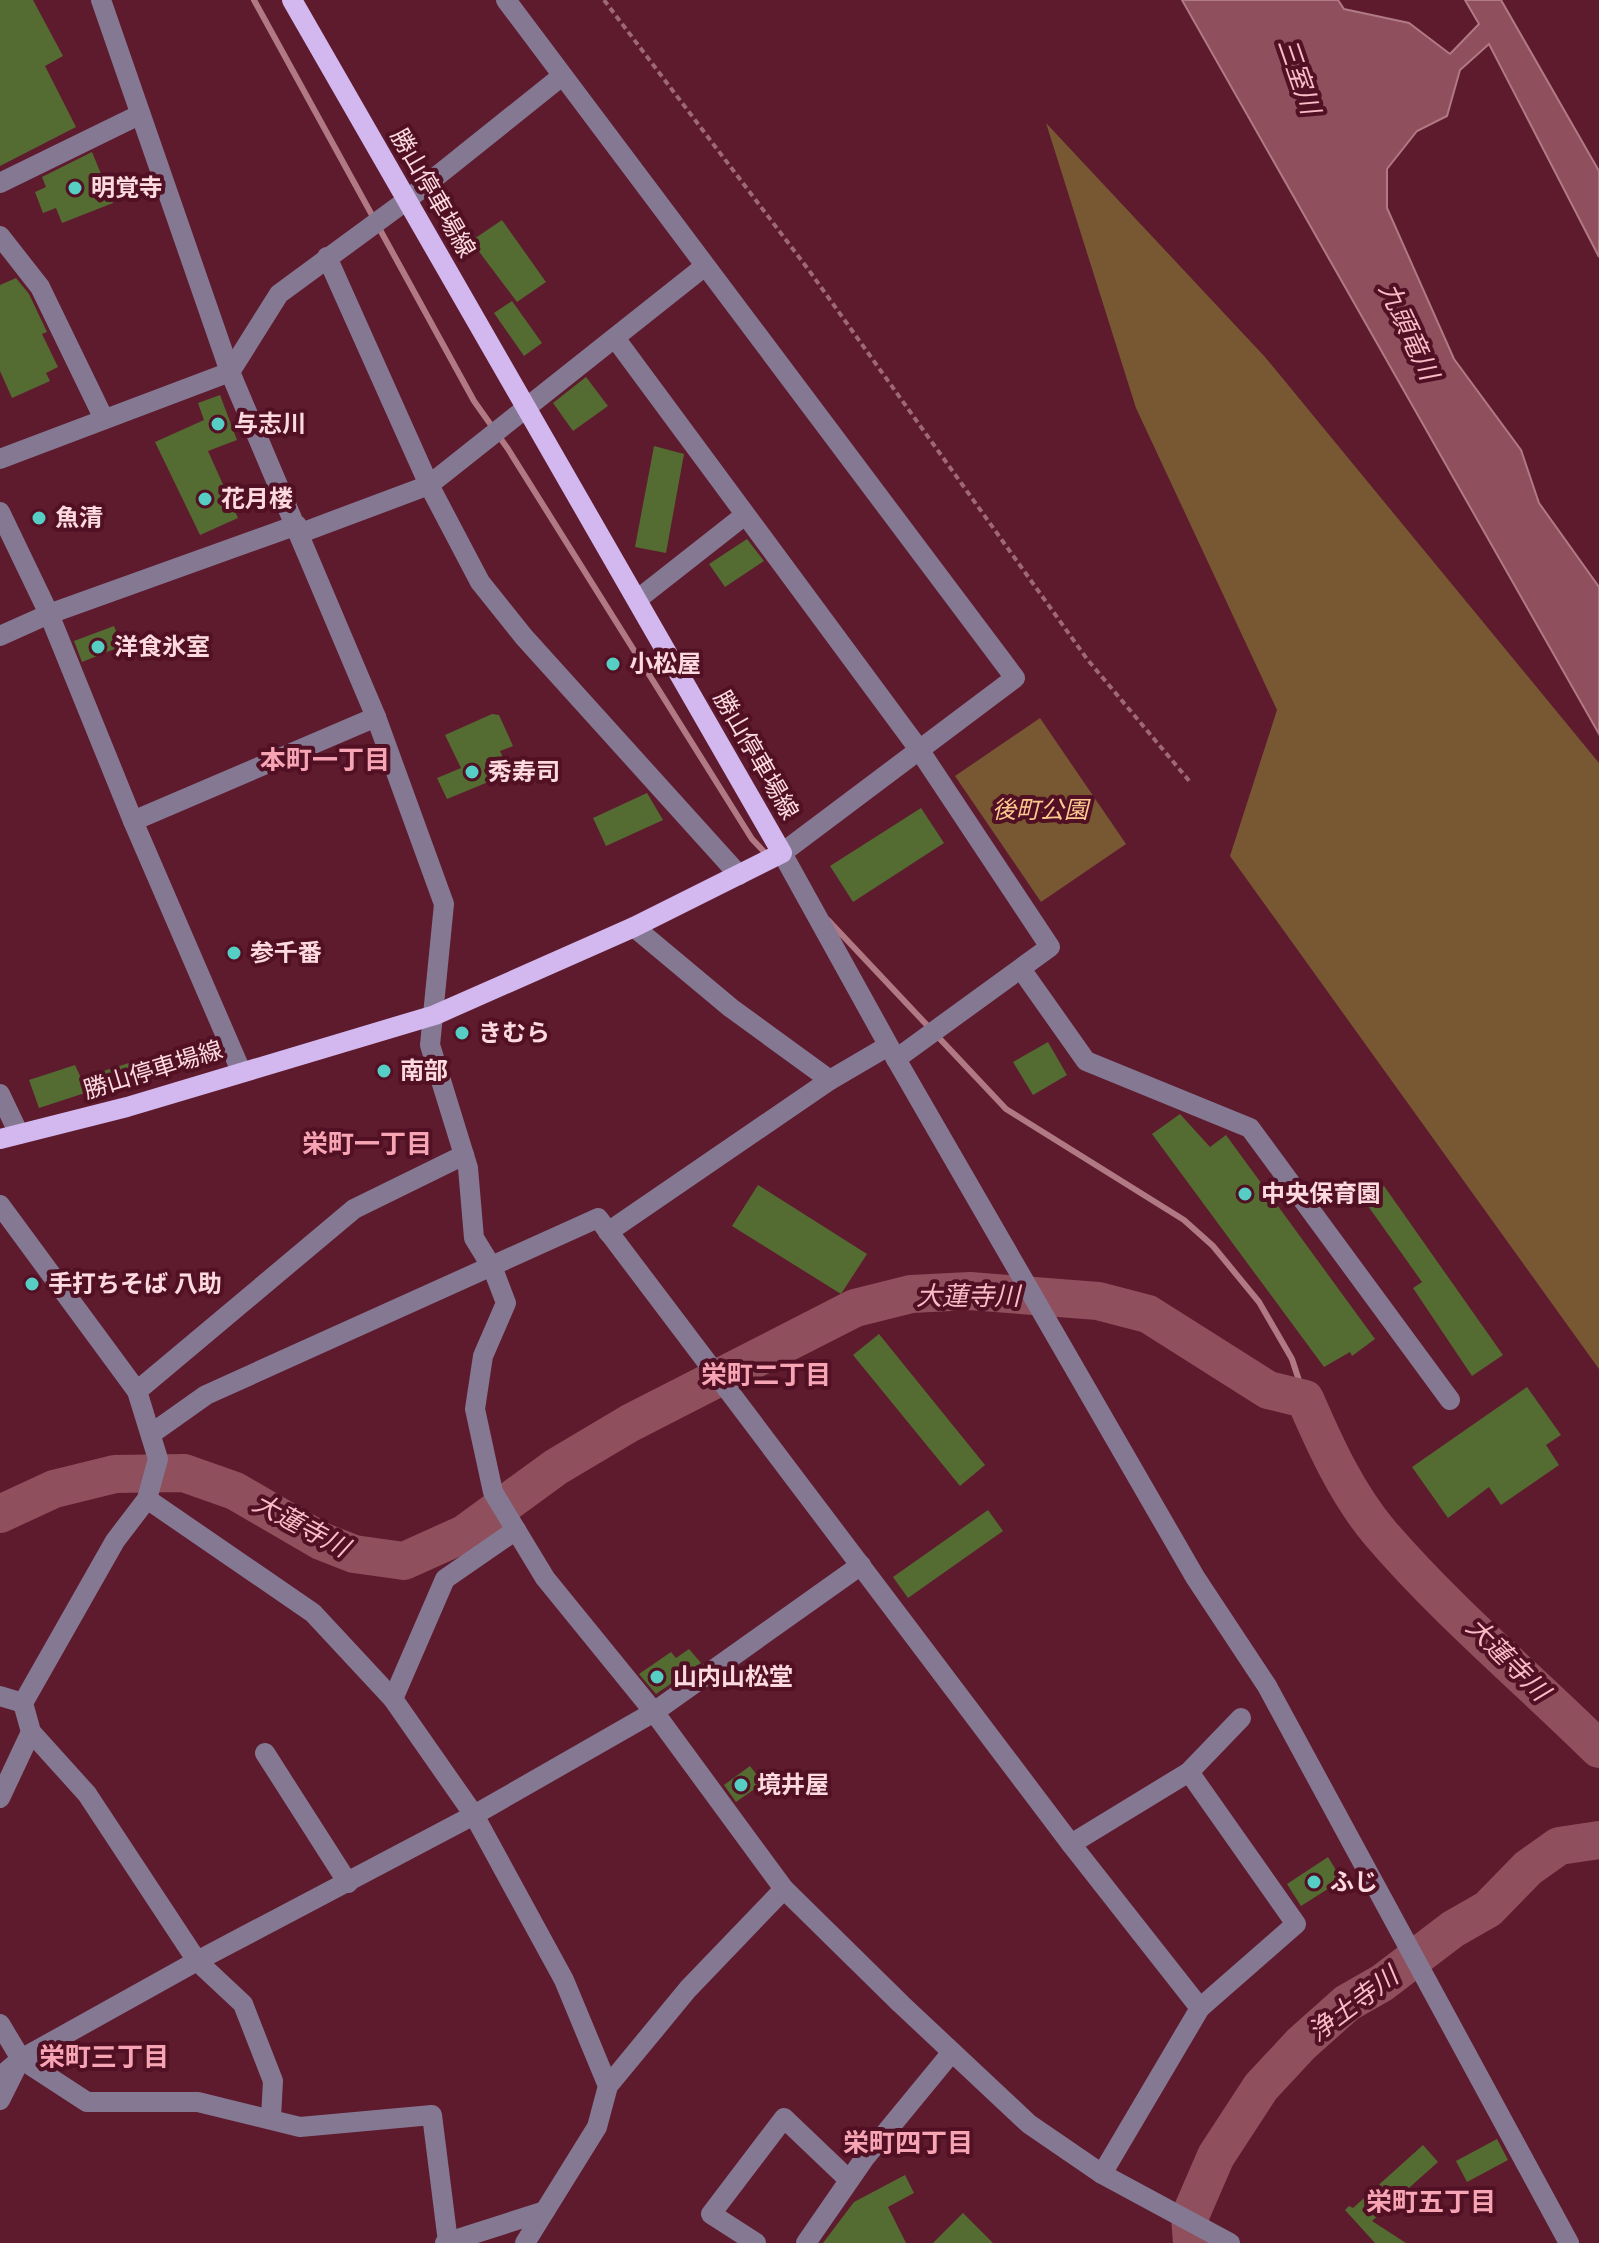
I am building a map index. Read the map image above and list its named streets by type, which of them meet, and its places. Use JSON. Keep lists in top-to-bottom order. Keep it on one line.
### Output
{"streets":{"main road":["勝山停車場線"]},"districts":["本町一丁目","栄町一丁目","栄町二丁目","栄町三丁目","栄町四丁目","栄町五丁目"],"water":["三室川","九頭竜川","大蓮寺川","浄土寺川"],"parks":["後町公園"],"places":["明覚寺","与志川","花月楼","魚清","洋食氷室","小松屋","秀寿司","参千番","きむら","南部","中央保育園","手打ちそば 八助","山内山松堂","境井屋","ふじ"]}
